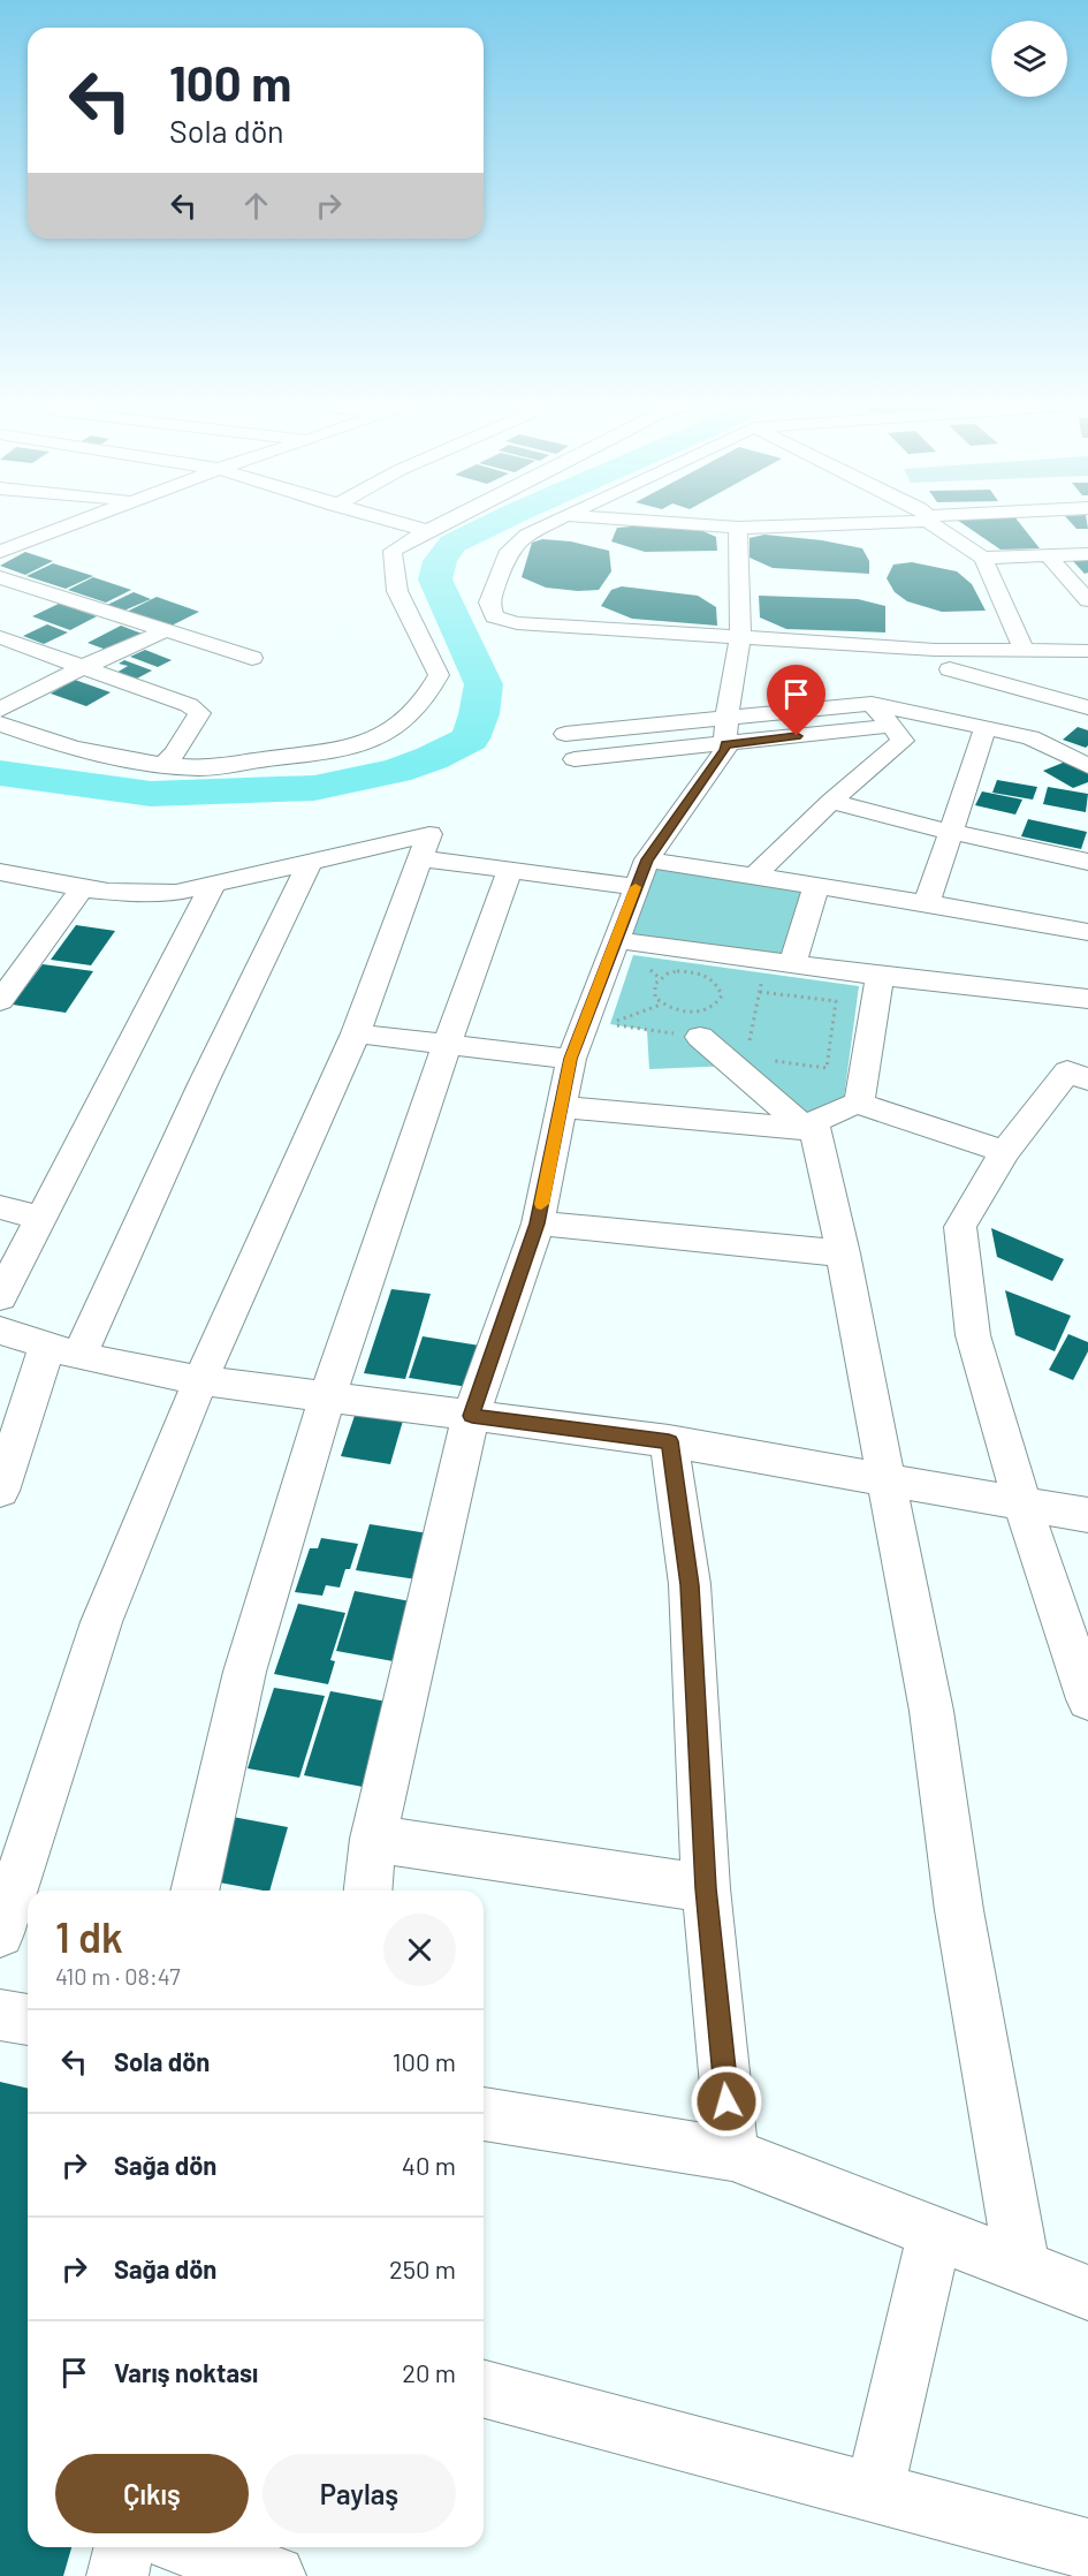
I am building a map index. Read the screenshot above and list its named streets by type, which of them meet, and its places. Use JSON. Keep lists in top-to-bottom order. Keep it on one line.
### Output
{"page":{"turn":["100 m","Sola dön"],"heading":["1 dk","410 m · 08:47"],"list":[{"name":"Sola dön","value":"100 m"},{"name":"Sağa dön","value":"40 m"},{"name":"Sağa dön","value":"250 m"},{"name":"Varış noktası","value":"20 m"}],"buttons":["Çıkış","Paylaş"]}}
